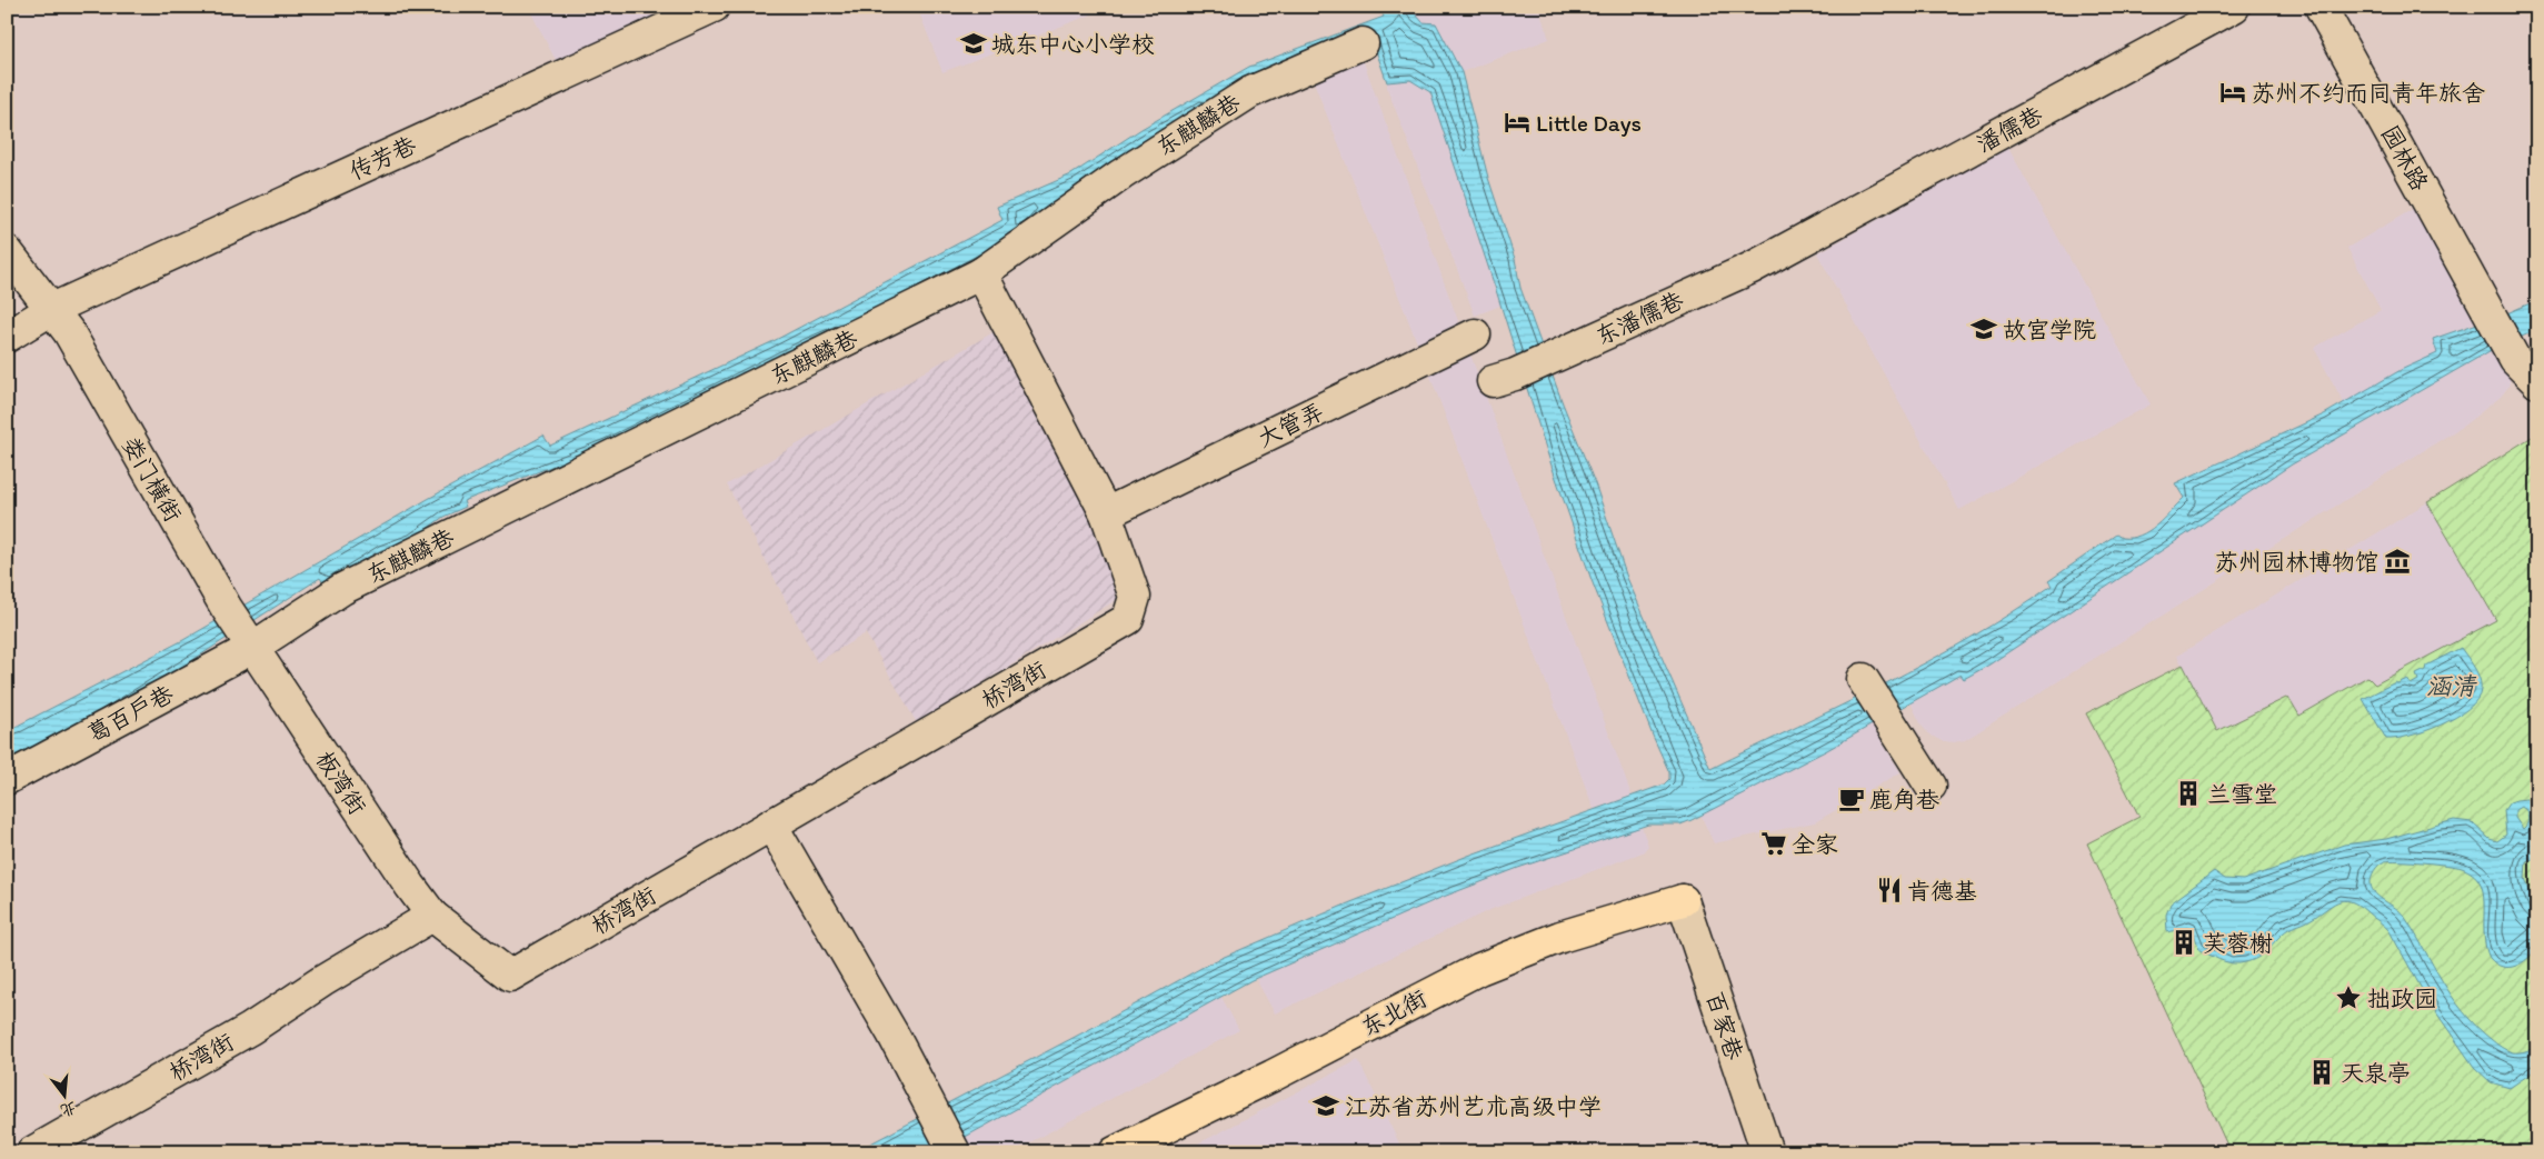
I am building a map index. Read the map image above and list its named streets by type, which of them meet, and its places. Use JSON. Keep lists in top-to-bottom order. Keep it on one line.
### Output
{"streets":{"main road":["东北街"],"street":["东麒麟巷","潘儒巷","传芳巷","园林路","东潘儒巷","大管弄","娄门横街","桥湾街","葛百户巷","板湾街","百家巷"]},"crossings":[["东麒麟巷","娄门横街"],["东麒麟巷","桥湾街"],["东麒麟巷","葛百户巷"],["东麒麟巷","板湾街"],["潘儒巷","东潘儒巷"],["传芳巷","娄门横街"],["大管弄","桥湾街"],["娄门横街","葛百户巷"],["娄门横街","板湾街"],["桥湾街","板湾街"],["葛百户巷","板湾街"],["东北街","百家巷"]],"water":["涵清"],"places":{"school or university":["城东中心小学校","故宫学院","江苏省苏州艺术高级中学"],"hotel":["苏州不约而同青年旅舍","Little Days"],"museum":["苏州园林博物馆"],"building":["兰雪堂","芙蓉榭","天泉亭"],"cafe":["鹿角巷"],"supermarket":["全家"],"restaurant":["肯德基"],"place":["拙政园"]},"north":"bottom"}
